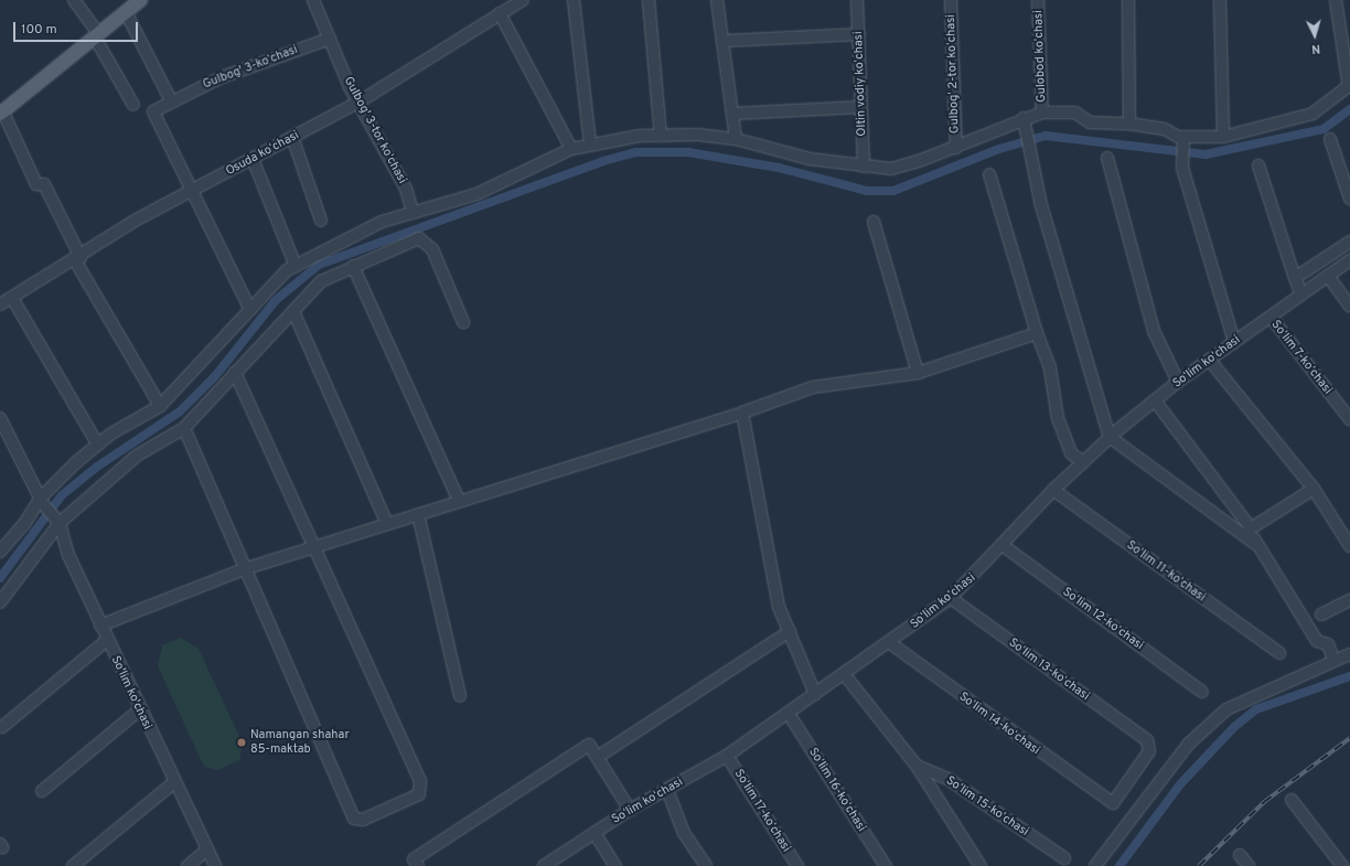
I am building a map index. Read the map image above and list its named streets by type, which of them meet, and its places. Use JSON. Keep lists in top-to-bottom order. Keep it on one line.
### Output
{"streets":{"street":["Gulobod koʻchasi","Gulbog' 3-koʻchasi","Gulbogʻ 2-tor koʻchasi","Oltin vodiy koʻchasi","Gulbog' 3-tor koʻchasi","Osuda koʻchasi","Soʻlim 7-koʻchasi","Soʻlim koʻchasi","Soʻlim 11-koʻchasi","Soʻlim 12-koʻchasi","Soʻlim 13-koʻchasi","So'lim ko'chasi","Soʻlim 14-koʻchasi","Soʻlim 16-koʻchasi","Soʻlim 15-koʻchasi","Soʻlim 17-koʻchasi"]},"crossings":[["Gulbog' 3-koʻchasi","Gulbog' 3-tor koʻchasi"],["Gulbog' 3-koʻchasi","Osuda koʻchasi"],["Gulbog' 3-tor koʻchasi","Osuda koʻchasi"],["Soʻlim 7-koʻchasi","Soʻlim koʻchasi"],["Soʻlim koʻchasi","Soʻlim 11-koʻchasi"],["Soʻlim koʻchasi","Soʻlim 12-koʻchasi"],["Soʻlim koʻchasi","Soʻlim 13-koʻchasi"],["Soʻlim koʻchasi","Soʻlim 14-koʻchasi"],["Soʻlim koʻchasi","Soʻlim 16-koʻchasi"],["Soʻlim koʻchasi","Soʻlim 15-koʻchasi"],["Soʻlim koʻchasi","Soʻlim 17-koʻchasi"],["Soʻlim 13-koʻchasi","Soʻlim 14-koʻchasi"]],"places":["Namangan shahar 85-maktab"],"scale_bar":"100 m","north":"bottom"}
